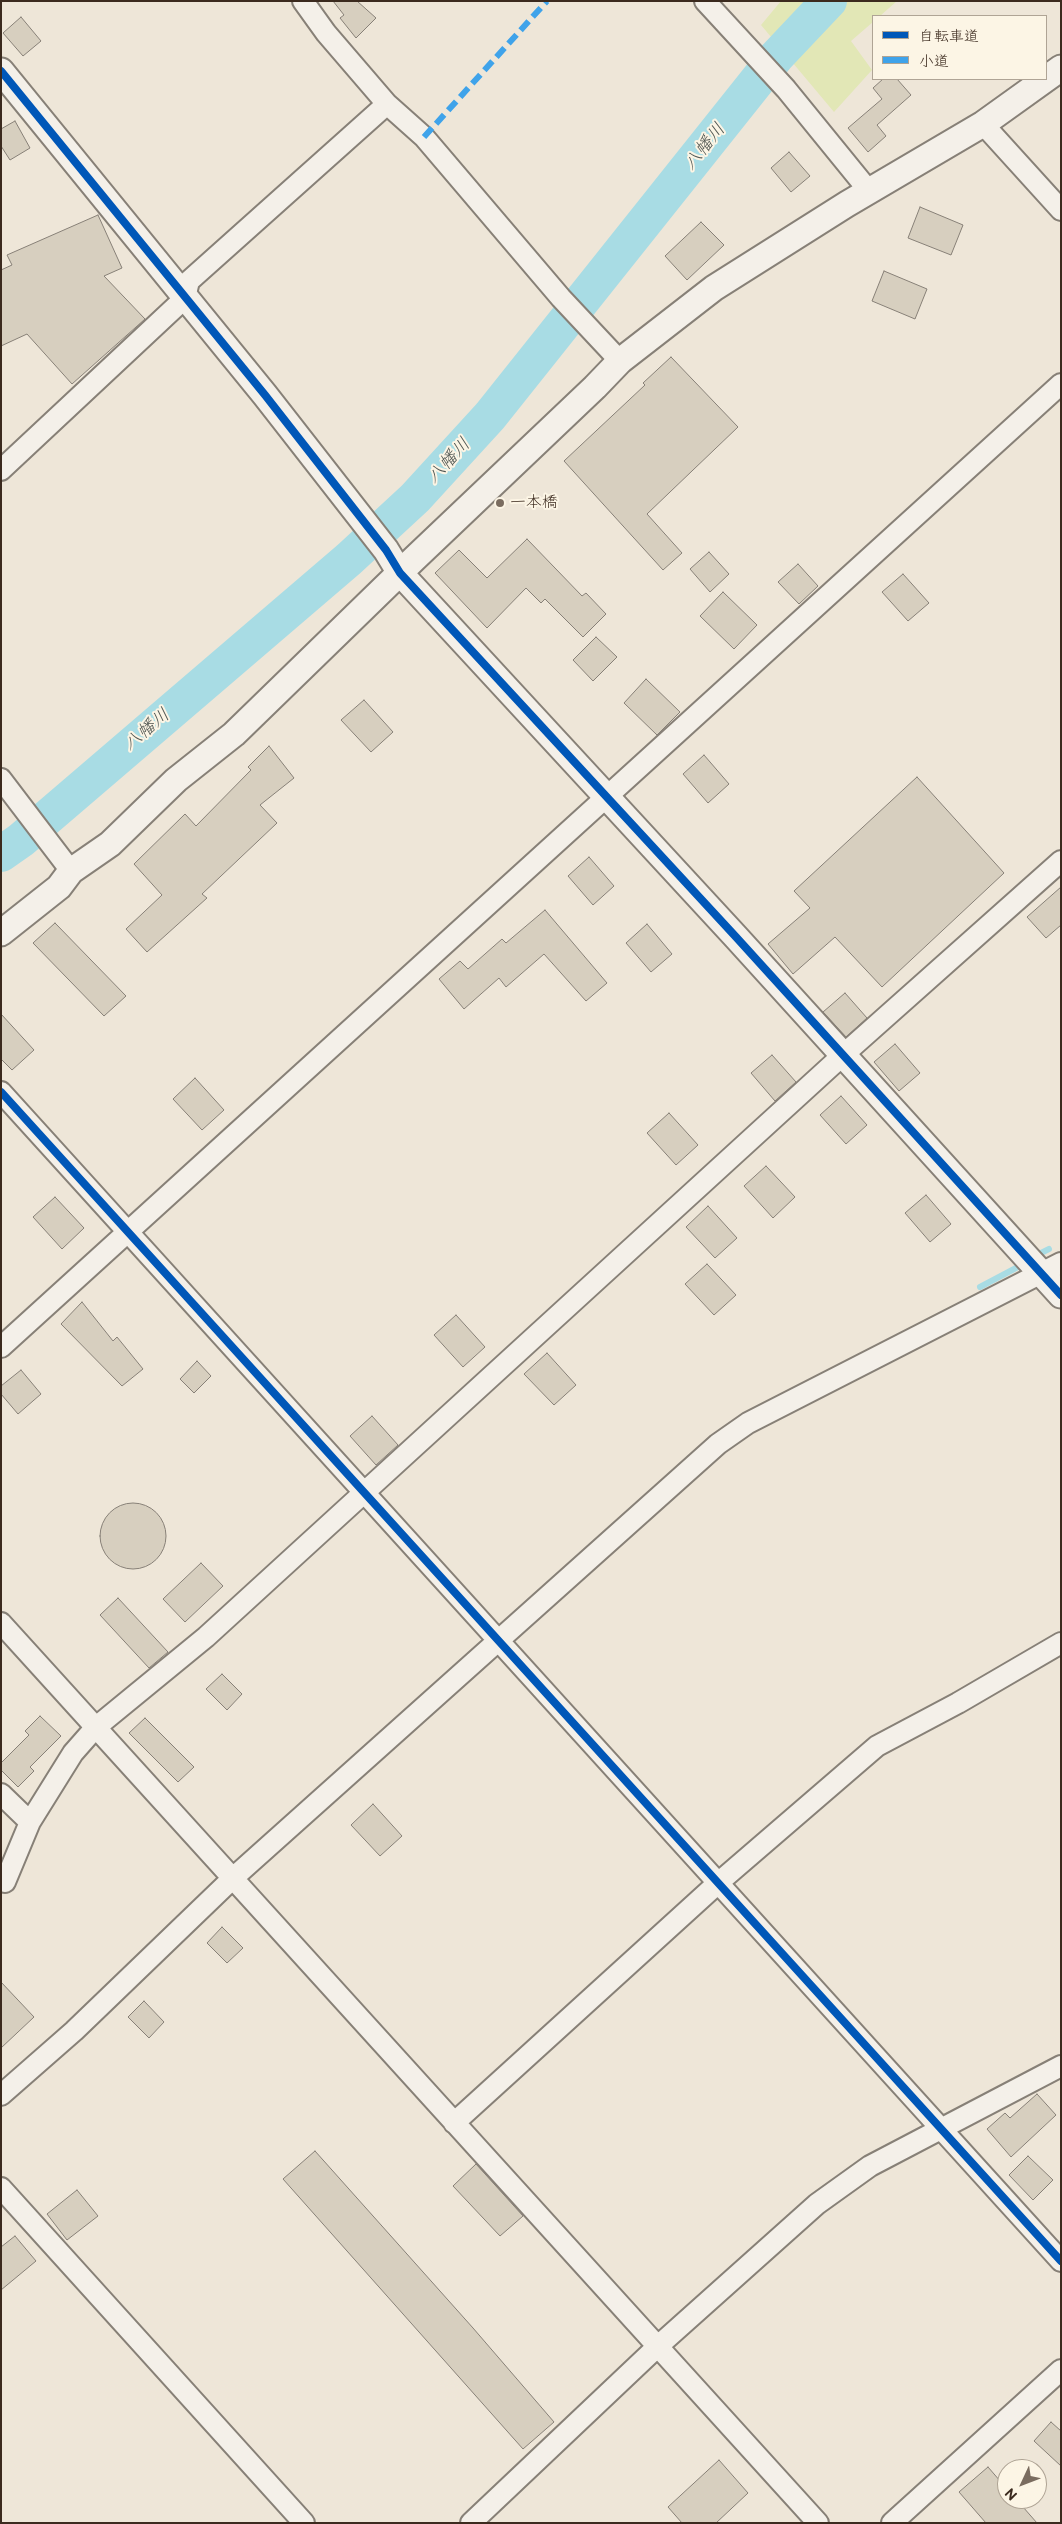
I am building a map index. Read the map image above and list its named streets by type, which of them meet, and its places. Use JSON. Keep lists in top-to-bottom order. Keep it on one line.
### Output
{"water":["八幡川"],"places":["一本橋"],"legend":["自転車道","小道"],"north":"bottom left"}
